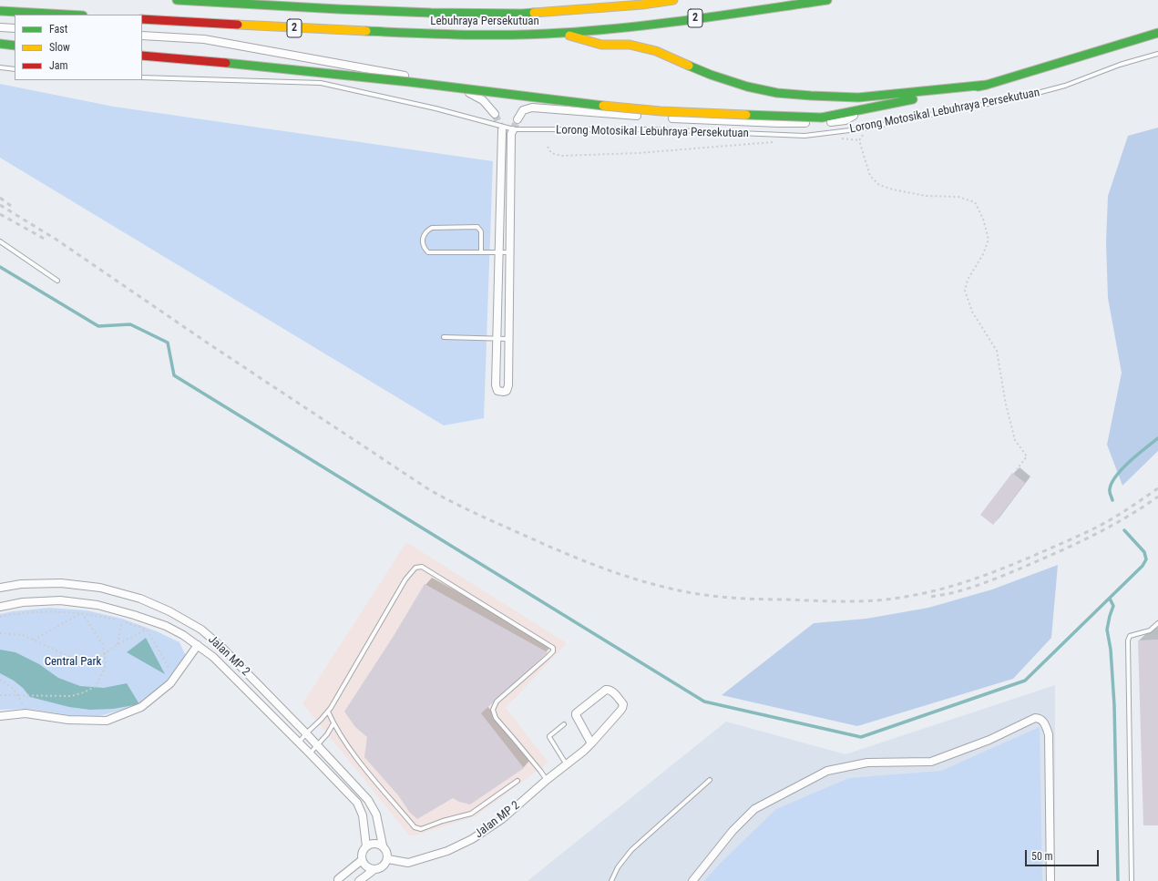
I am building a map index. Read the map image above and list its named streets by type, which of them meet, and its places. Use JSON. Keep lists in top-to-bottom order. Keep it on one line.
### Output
{"streets":{"highway":["2","Lebuhraya Persekutuan"],"street":["Jalan MP 2"],"lane":["Lorong Motosikal Lebuhraya Persekutuan"]},"parks":["Central Park"],"legend":["Fast","Slow","Jam"],"scale_bar":"50 m"}
